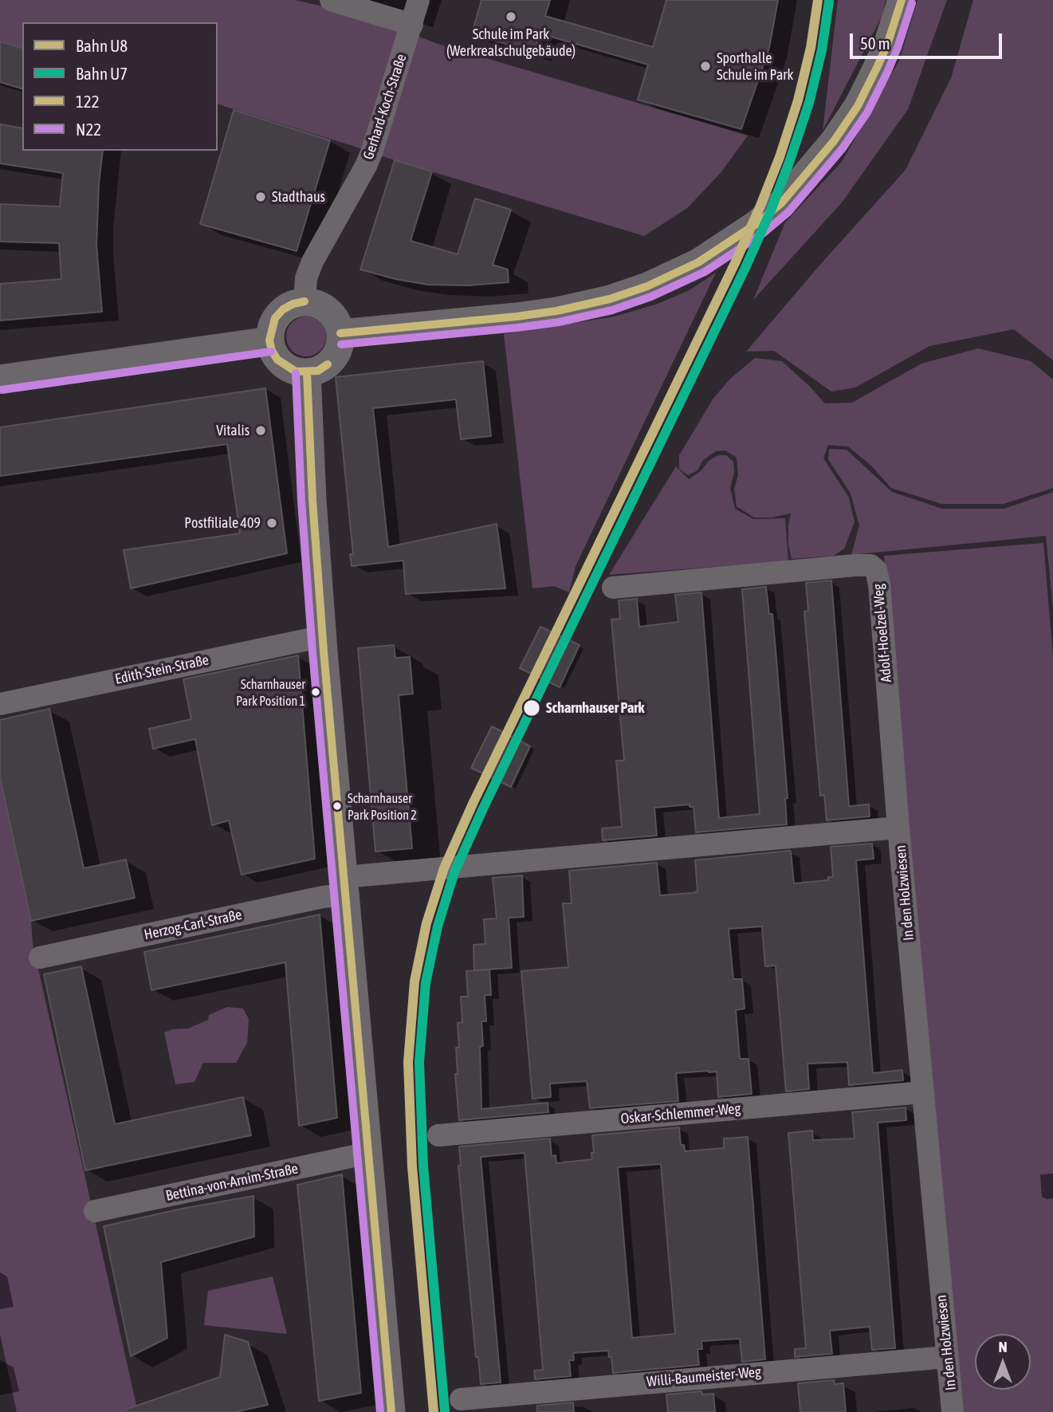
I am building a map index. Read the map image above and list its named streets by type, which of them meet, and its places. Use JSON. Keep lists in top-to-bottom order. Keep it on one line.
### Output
{"streets":{"street":["Gerhard-Koch-Straße","Adolf-Hoelzel-Weg","Edith-Stein-Straße","In den Holzwiesen","Herzog-Carl-Straße","Oskar-Schlemmer-Weg","Bettina-von-Arnim-Straße","Willi-Baumeister-Weg"]},"crossings":[["Adolf-Hoelzel-Weg","In den Holzwiesen"],["In den Holzwiesen","Herzog-Carl-Straße"],["In den Holzwiesen","Oskar-Schlemmer-Weg"],["In den Holzwiesen","Willi-Baumeister-Weg"]],"places":["Schule im Park (Werkrealschulgebäude)","Sporthalle Schule im Park","Stadthaus","Vitalis","Postfiliale 409","Scharnhauser Park Position 1","Scharnhauser Park","Scharnhauser Park Position 2"],"lines":["rail line U8","transit line 122","rail line U7","transit line N22"],"legend":["Bahn U8","Bahn U7","122","N22"],"scale_bar":"50 m","north":"top"}
